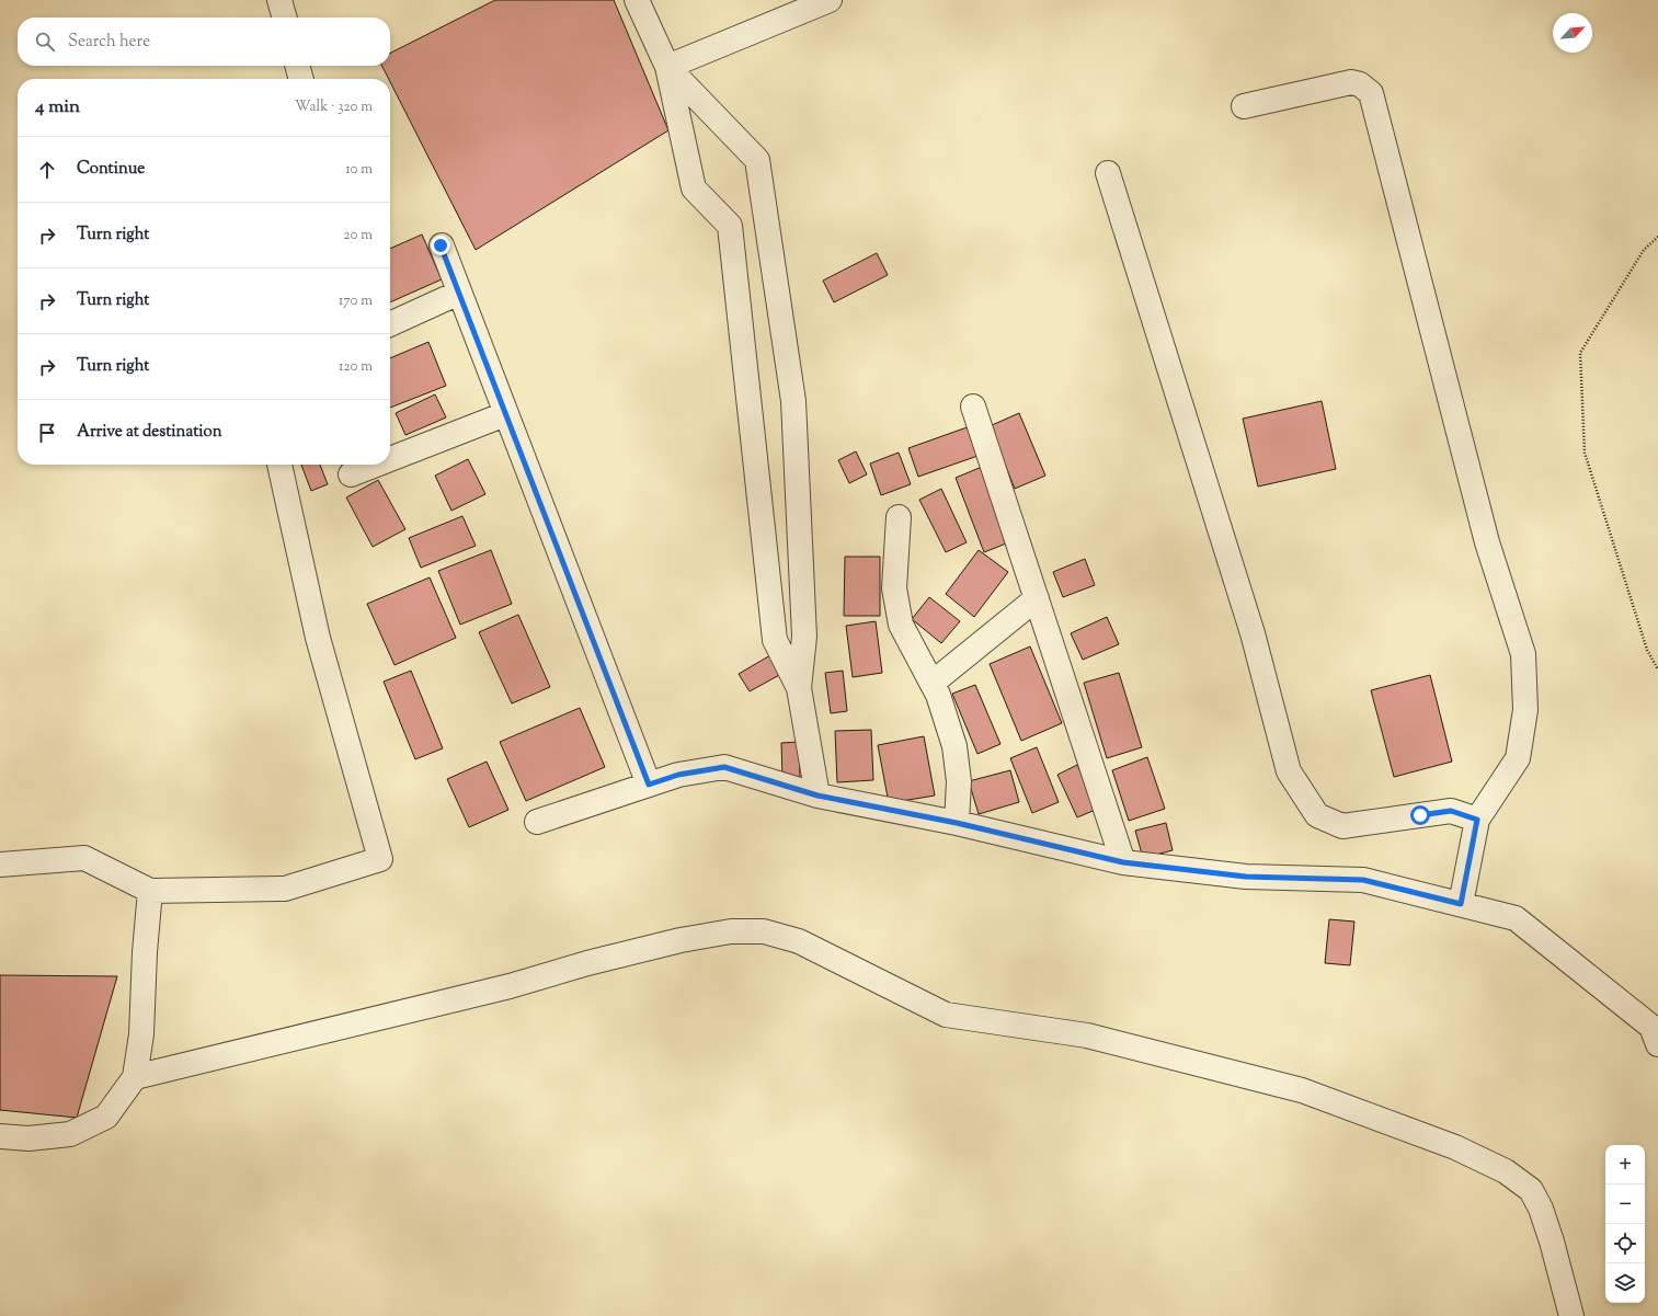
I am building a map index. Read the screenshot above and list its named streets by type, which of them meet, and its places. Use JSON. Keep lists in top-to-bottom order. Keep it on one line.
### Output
{"north":"top right","page":{"search":"Search here","heading":["4 min","Walk · 320 m"],"list":[["Continue","10 m"],["Turn right","20 m"],["Turn right","170 m"],["Turn right","120 m"],"Arrive at destination"],"map_buttons":["+","−"]}}
